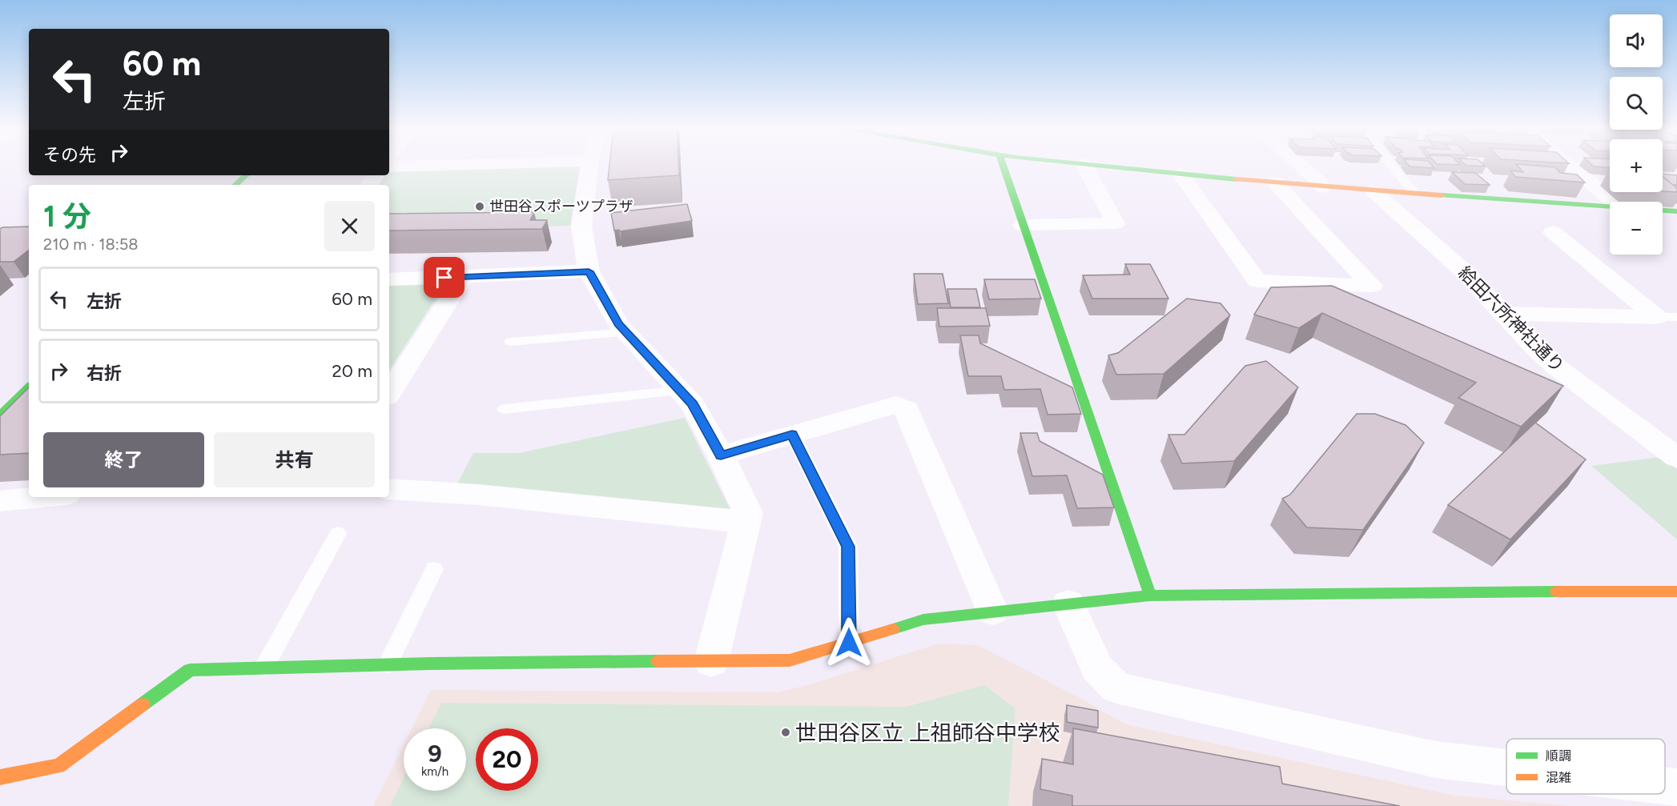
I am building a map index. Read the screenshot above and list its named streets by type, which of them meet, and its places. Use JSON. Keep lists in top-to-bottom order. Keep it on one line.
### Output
{"streets":{"street":["給田六所神社通り"]},"places":["世田谷スポーツプラザ","世田谷区立 上祖師谷中学校"],"legend":["順調","混雑"],"page":{"map_buttons":["+","−"],"turn":["60 m","左折"],"then":"その先","heading":["1 分","210 m · 18:58"],"list":[{"name":"左折","value":"60 m"},{"name":"右折","value":"20 m"}],"buttons":["終了","共有"],"speed":"9 km/h","limit":"20"}}
